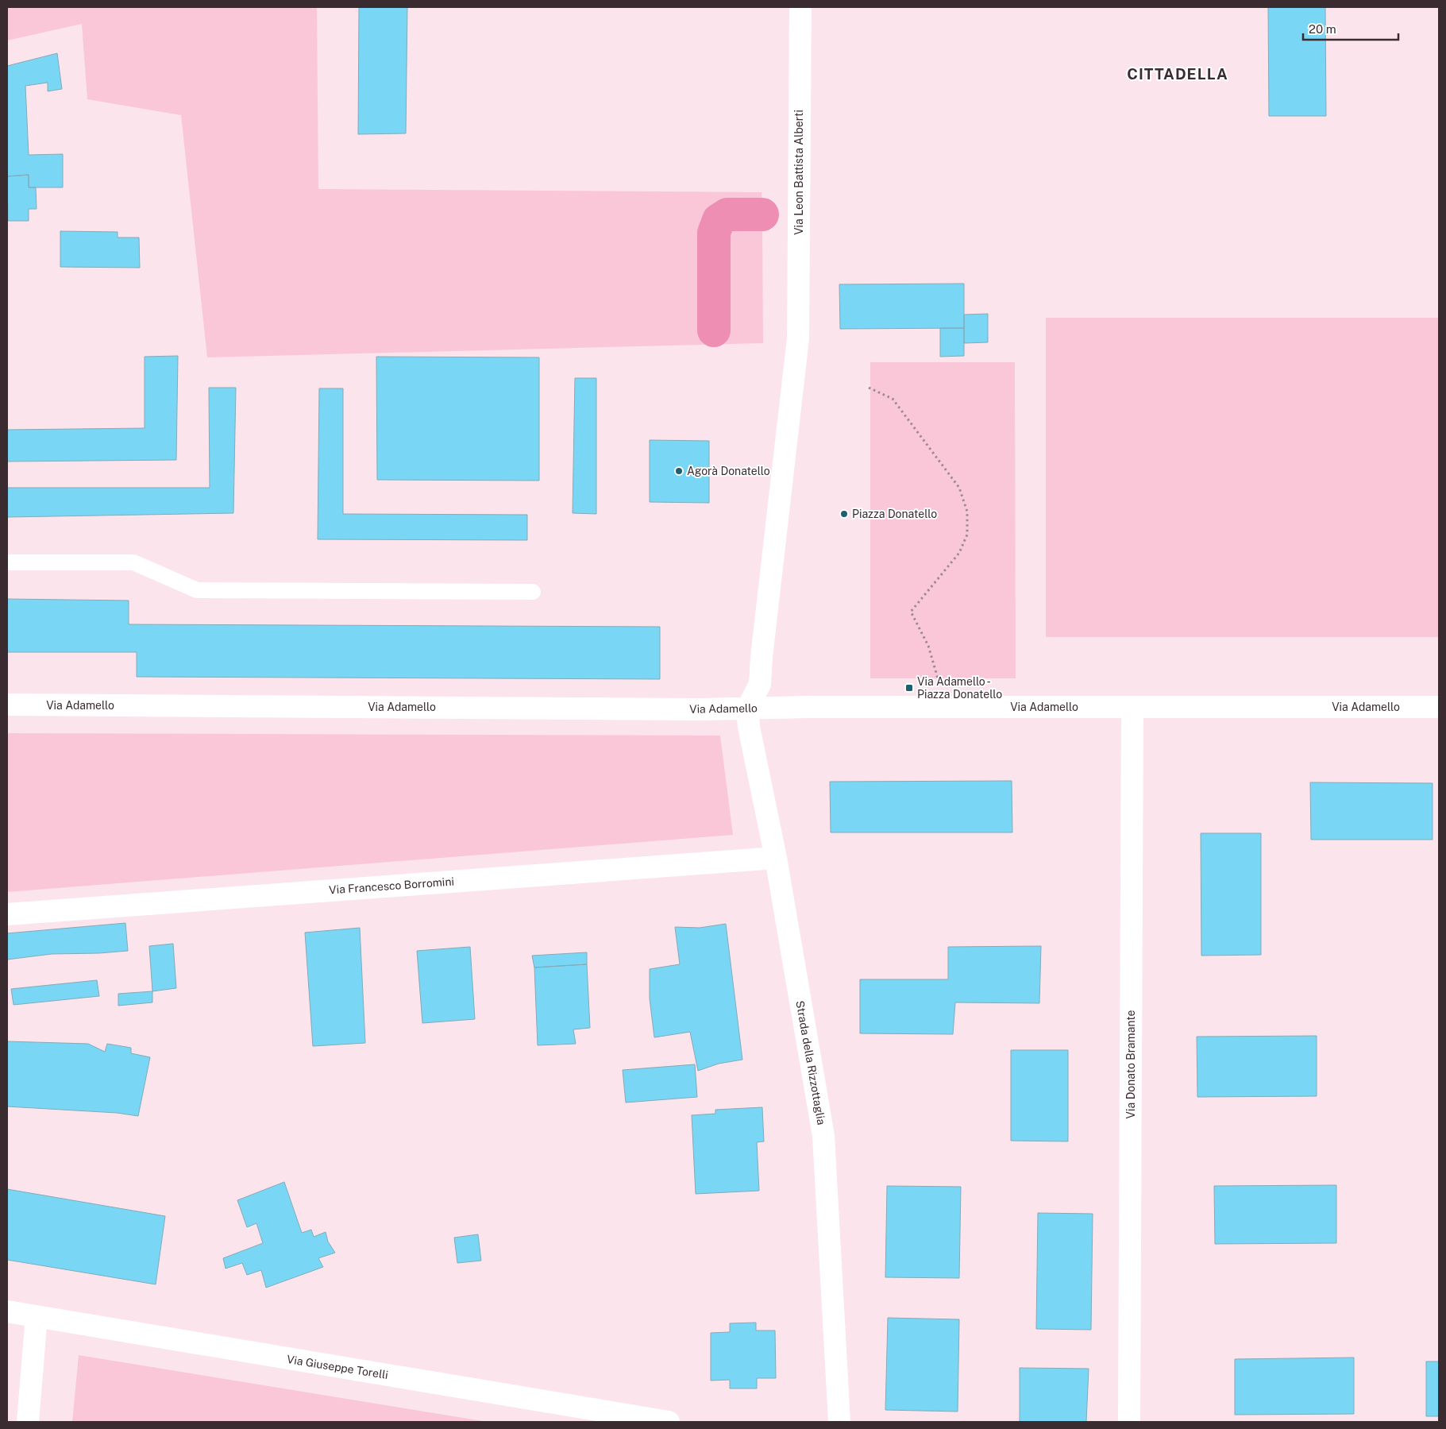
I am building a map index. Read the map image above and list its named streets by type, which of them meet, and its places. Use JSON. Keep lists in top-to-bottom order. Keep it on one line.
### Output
{"streets":{"street":["Via Leon Battista Alberti","Via Adamello","Via Francesco Borromini","Strada della Rizzottaglia","Via Donato Bramante","Via Giuseppe Torelli"]},"crossings":[["Via Leon Battista Alberti","Via Adamello"],["Via Leon Battista Alberti","Strada della Rizzottaglia"],["Via Adamello","Strada della Rizzottaglia"],["Via Adamello","Via Donato Bramante"],["Via Francesco Borromini","Strada della Rizzottaglia"]],"districts":["CITTADELLA"],"places":{"other":["Agorà Donatello","Piazza Donatello"],"transit":["Via Adamello - Piazza Donatello"]},"scale_bar":"20 m"}
